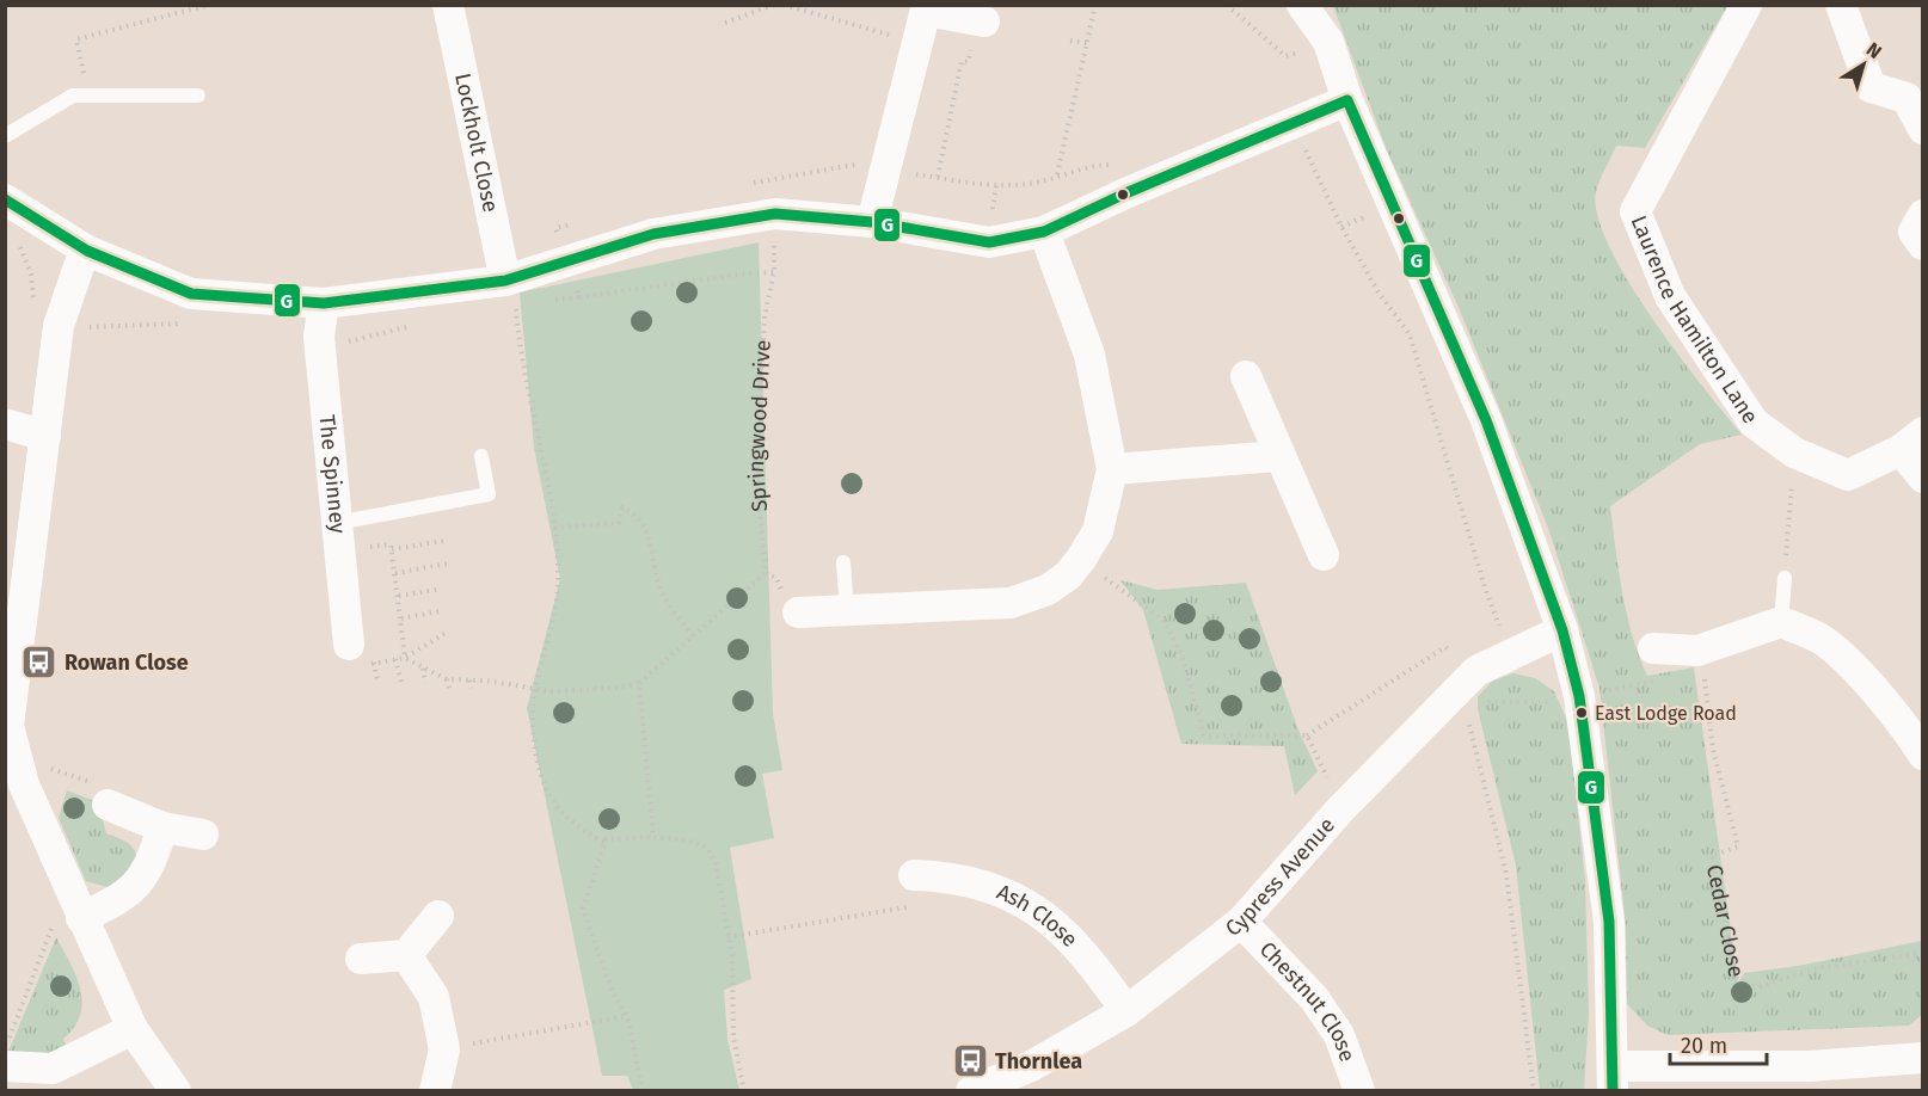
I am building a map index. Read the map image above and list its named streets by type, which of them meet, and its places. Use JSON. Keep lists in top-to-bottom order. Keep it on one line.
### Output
{"streets":{"street":["Lockholt Close","Laurence Hamilton Lane","The Spinney","Cypress Avenue","Ash Close","Chestnut Close"],"path":["Springwood Drive","Cedar Close"]},"crossings":[["Cypress Avenue","Ash Close"],["Cypress Avenue","Chestnut Close"]],"places":{"bus stop":["Rowan Close","Thornlea"],"other":["East Lodge Road"]},"lines":["transit line G"],"scale_bar":"20 m","north":"top right"}
